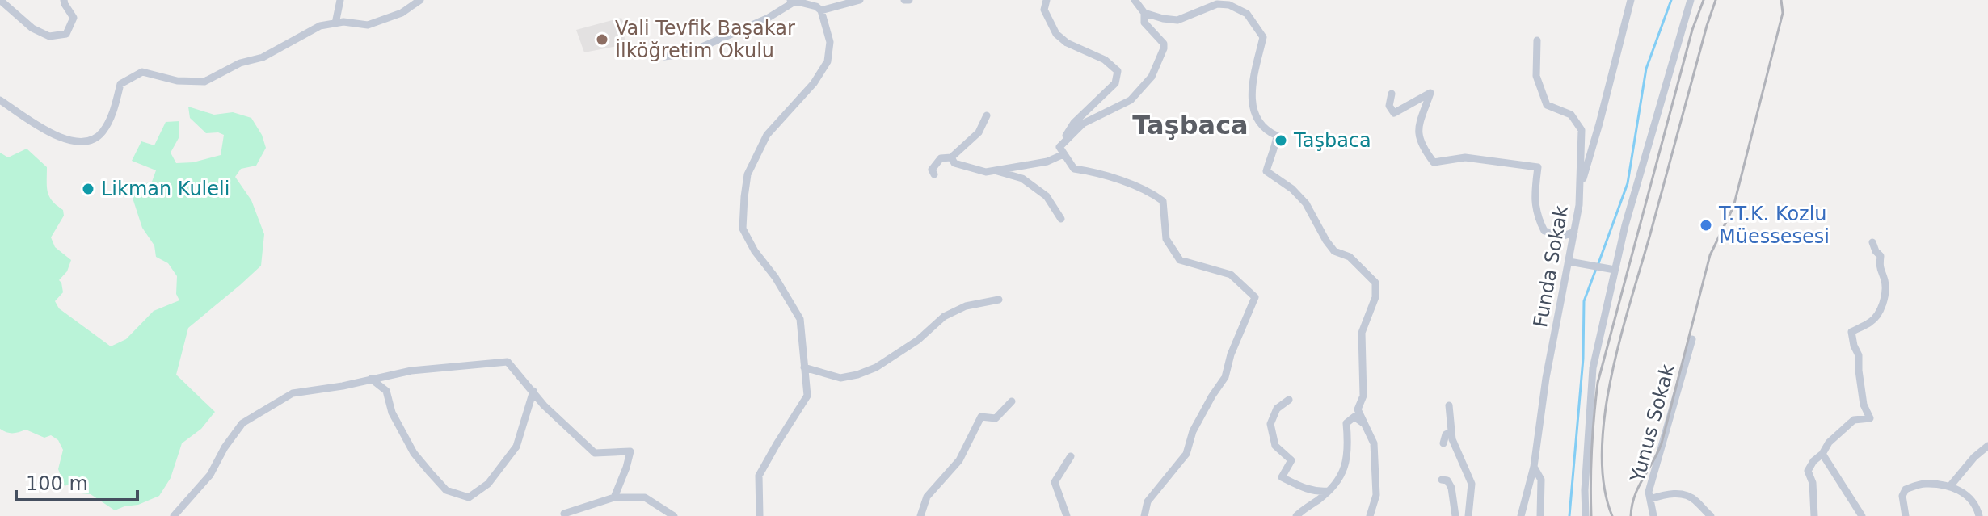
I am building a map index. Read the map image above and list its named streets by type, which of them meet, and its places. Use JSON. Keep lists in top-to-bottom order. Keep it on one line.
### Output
{"streets":{"street":["Funda Sokak","Yunus Sokak"]},"districts":["Taşbaca"],"places":["Vali Tevfik Başakar İlköğretim Okulu","Taşbaca","Likman Kuleli","T.T.K. Kozlu Müessesesi"],"scale_bar":"100 m"}
